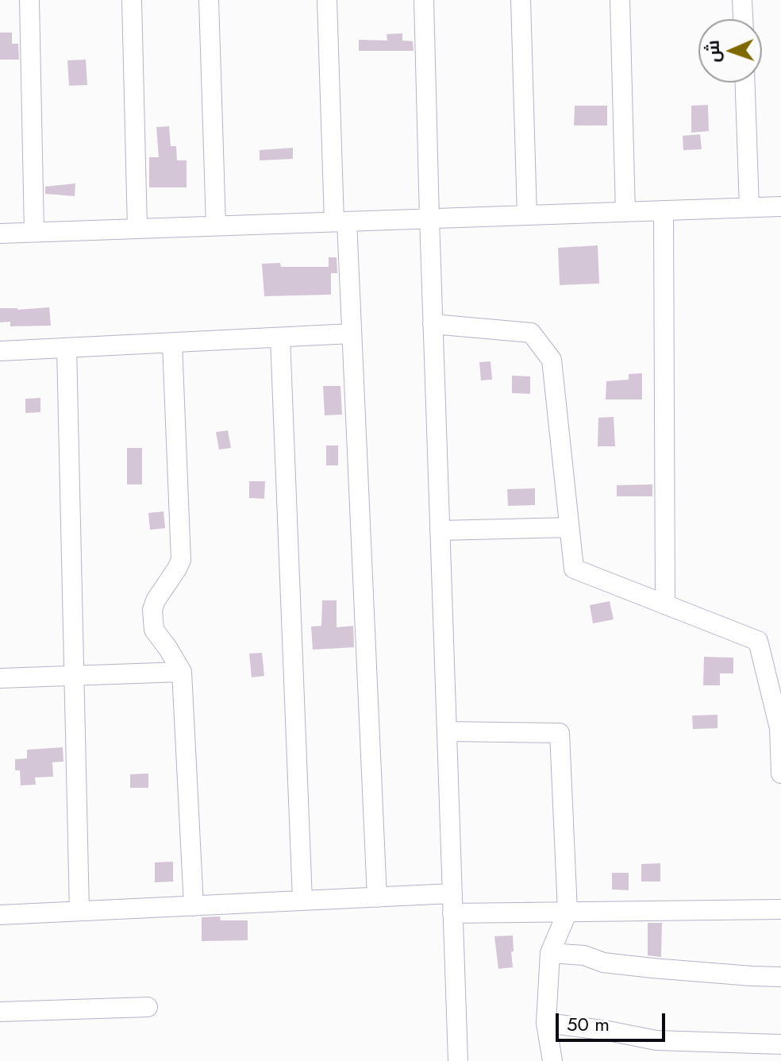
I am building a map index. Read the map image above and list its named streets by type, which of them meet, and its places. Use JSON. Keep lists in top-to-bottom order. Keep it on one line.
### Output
{"scale_bar":"50 m","north":"left"}
